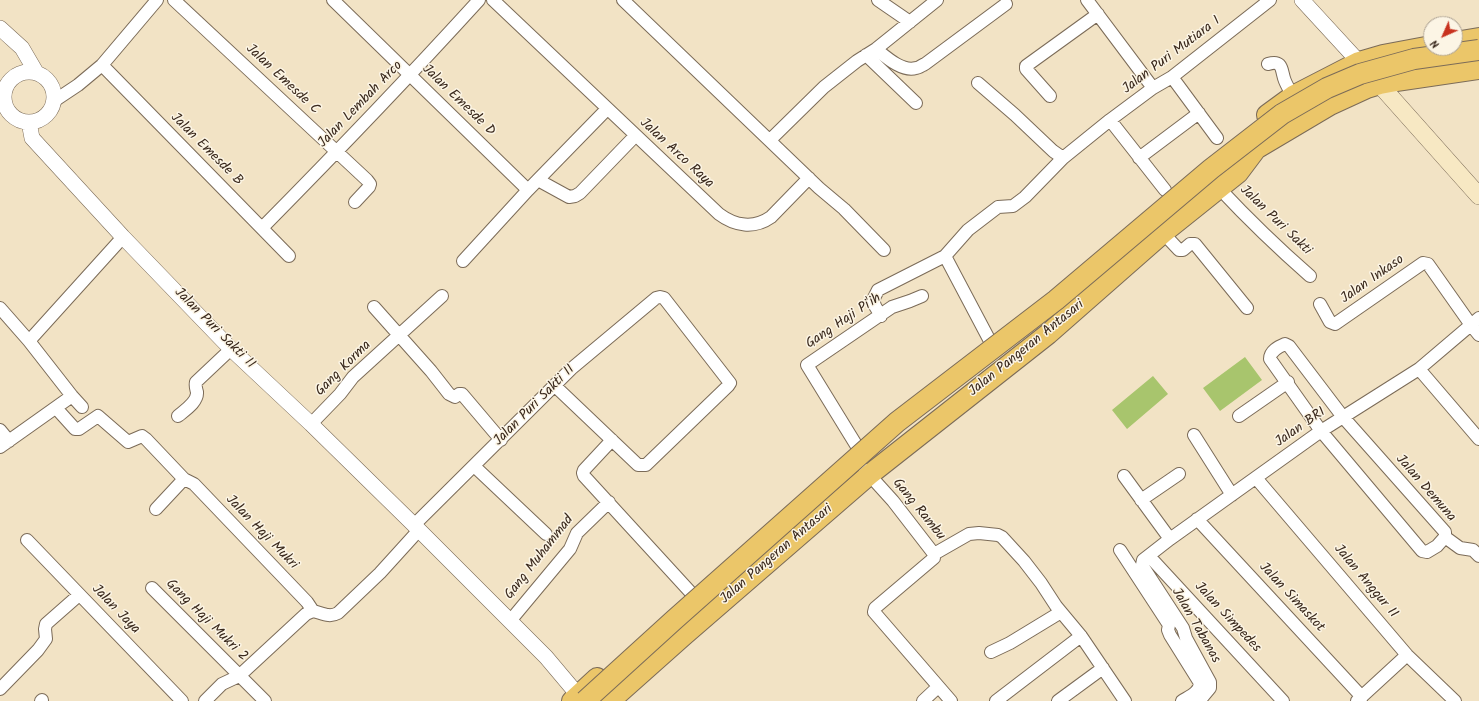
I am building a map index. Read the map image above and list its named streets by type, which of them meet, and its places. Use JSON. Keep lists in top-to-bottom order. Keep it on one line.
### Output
{"streets":{"main road":["Jalan Pangeran Antasari"],"street":["Jalan Puri Mutiara I","Jalan Emesde C","Jalan Emesde D","Jalan Lembah Arco","Jalan Emesde B","Jalan Arco Raya","Jalan Puri Sakti","Jalan Inkaso","Gang Haji Pi'ih","Jalan Puri Sakti II","Gang Korma","Jalan BRI","Jalan Demuna","Gang Rambu","Jalan Haji Mukri","Gang Muhammad","Jalan Anggur II","Jalan Simaskot","Jalan Jaya","Jalan Simpedes","Gang Haji Mukri 2","Jalan Tabanas"]},"crossings":[["Jalan Emesde C","Jalan Lembah Arco"],["Jalan Emesde D","Jalan Lembah Arco"],["Jalan Lembah Arco","Jalan Emesde B"],["Jalan Puri Sakti","Jalan Pangeran Antasari"],["Jalan Inkaso","Jalan BRI"],["Gang Haji Pi'ih","Jalan Pangeran Antasari"],["Gang Haji Pi'ih","Gang Rambu"],["Jalan Puri Sakti II","Jalan Pangeran Antasari"],["Jalan Puri Sakti II","Gang Korma"],["Jalan Puri Sakti II","Jalan Haji Mukri"],["Jalan Puri Sakti II","Gang Muhammad"],["Jalan Pangeran Antasari","Gang Rambu"],["Jalan BRI","Jalan Demuna"],["Jalan BRI","Jalan Anggur II"],["Jalan BRI","Jalan Simaskot"],["Jalan BRI","Jalan Simpedes"],["Jalan BRI","Jalan Tabanas"],["Jalan Simpedes","Jalan Tabanas"]],"north":"bottom left"}
